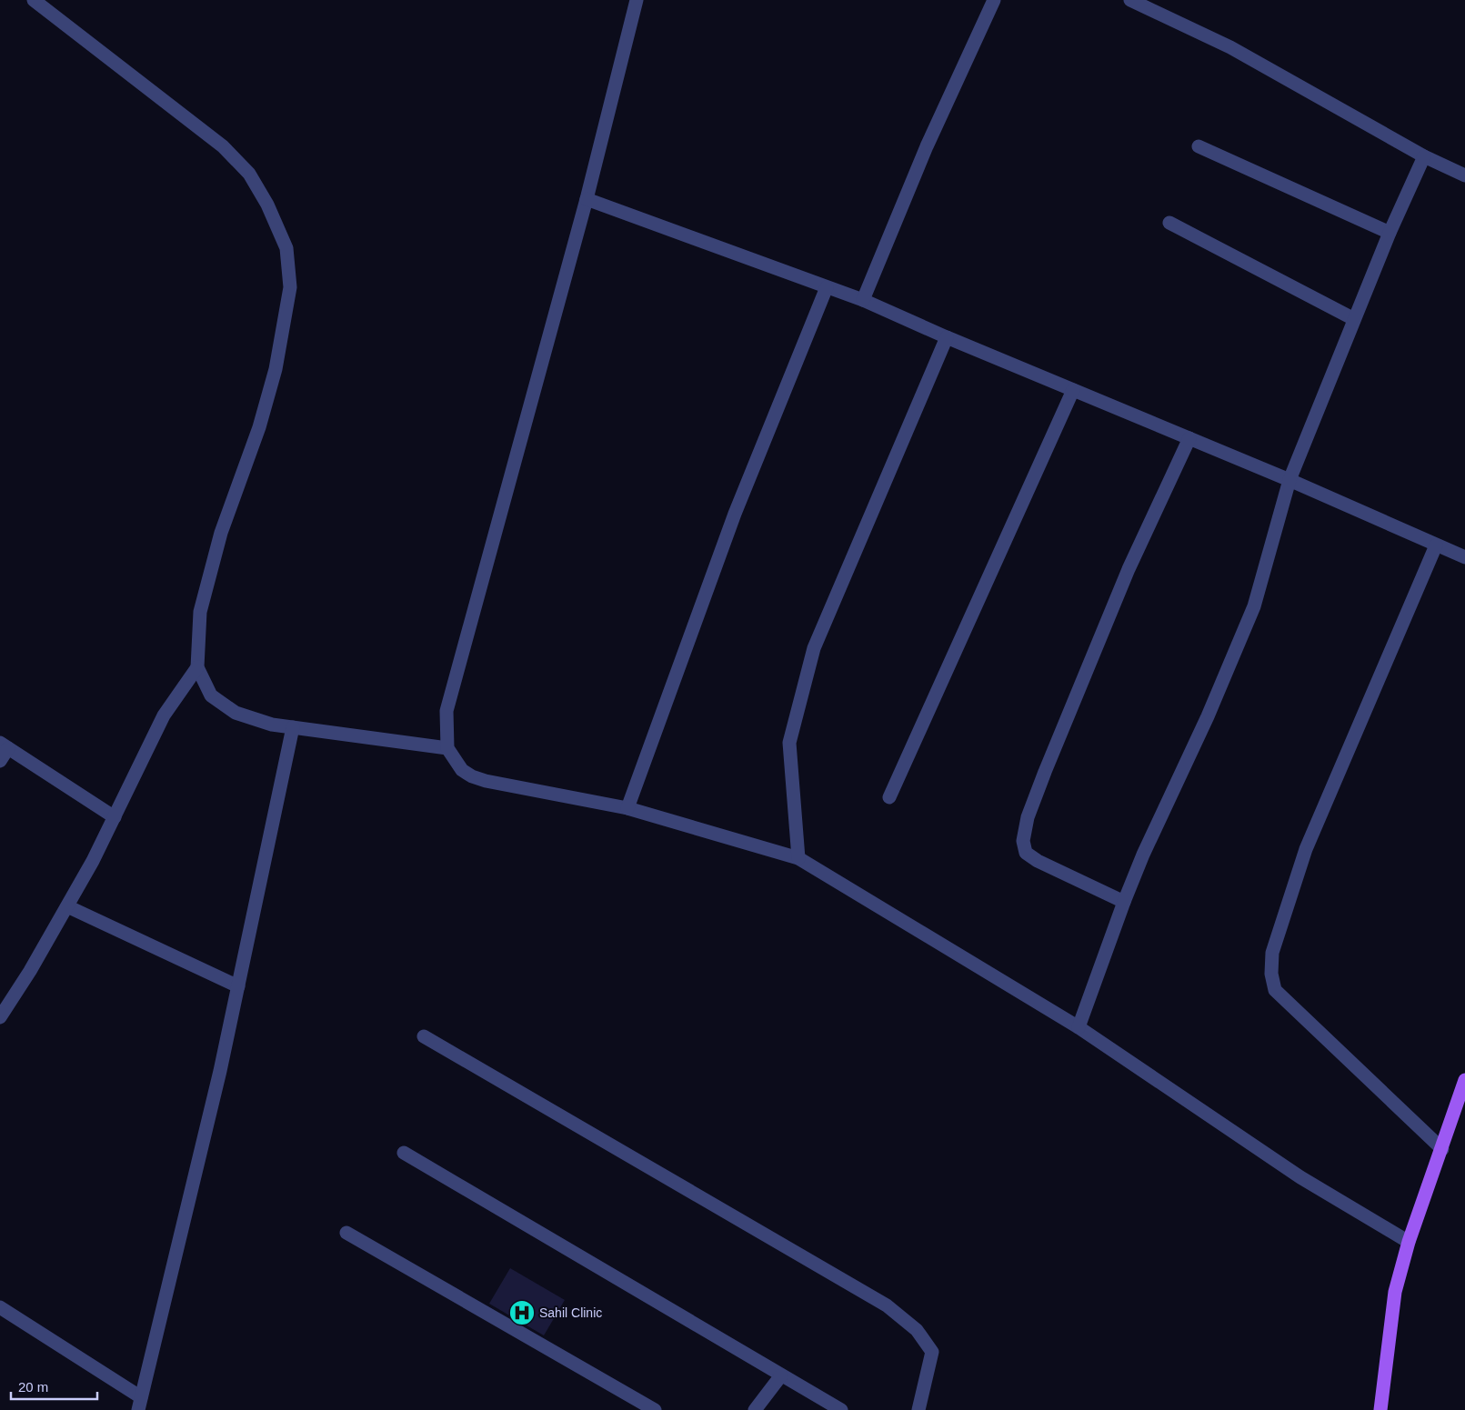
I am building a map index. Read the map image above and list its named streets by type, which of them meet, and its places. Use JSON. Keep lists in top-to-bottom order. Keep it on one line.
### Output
{"places":{"hospital":["Sahil Clinic"]},"scale_bar":"20 m"}
